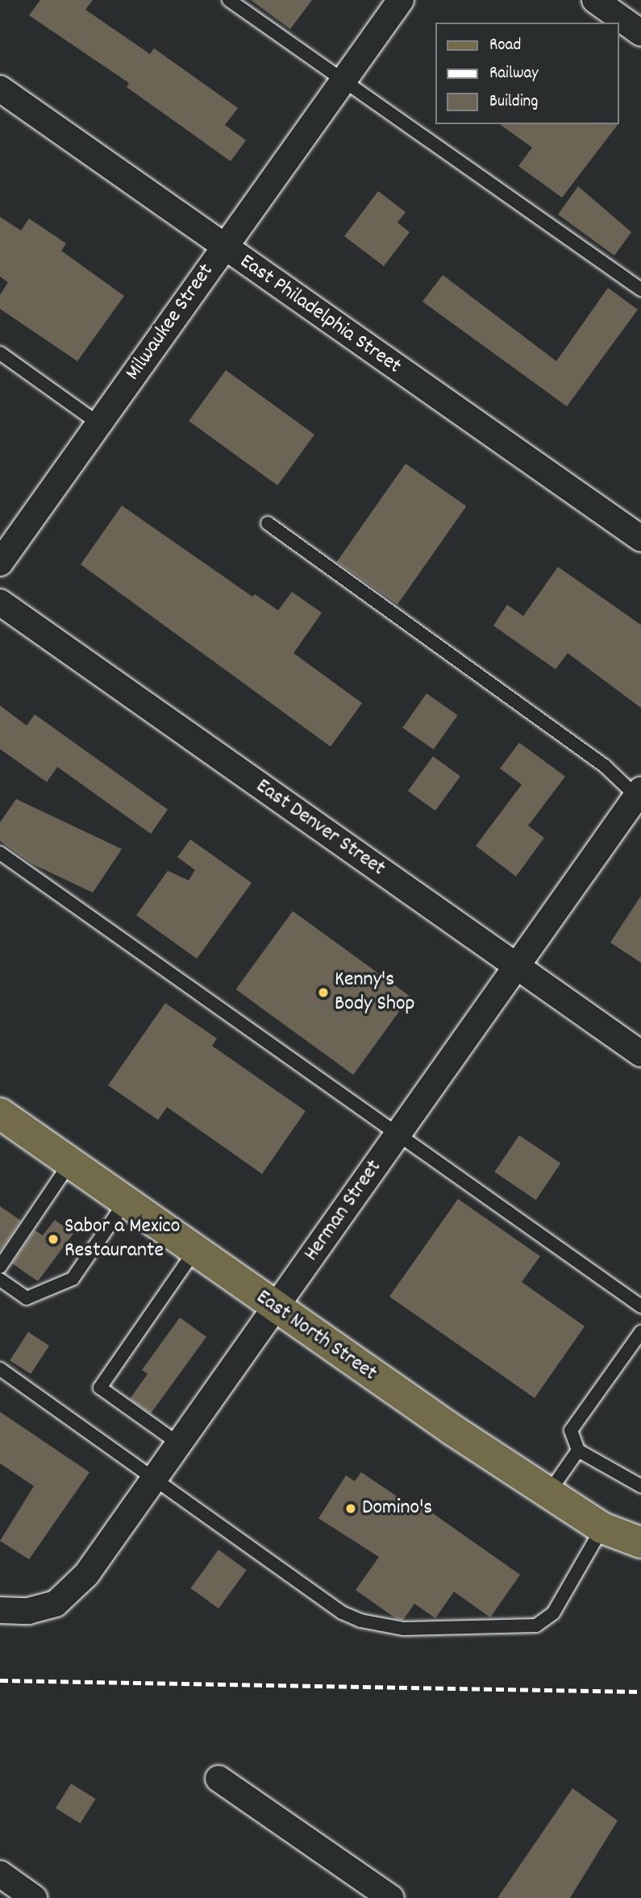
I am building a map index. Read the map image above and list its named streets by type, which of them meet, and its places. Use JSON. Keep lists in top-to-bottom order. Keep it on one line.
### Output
{"streets":{"main road":["East North Street"],"street":["East Philadelphia Street","Milwaukee Street","East Denver Street","Herman Street"]},"crossings":[["East Philadelphia Street","Milwaukee Street"],["East Denver Street","Herman Street"],["Herman Street","East North Street"]],"places":["Kenny's Body Shop","Sabor a Mexico Restaurante","Domino's"],"legend":["Road","Railway","Building"]}
